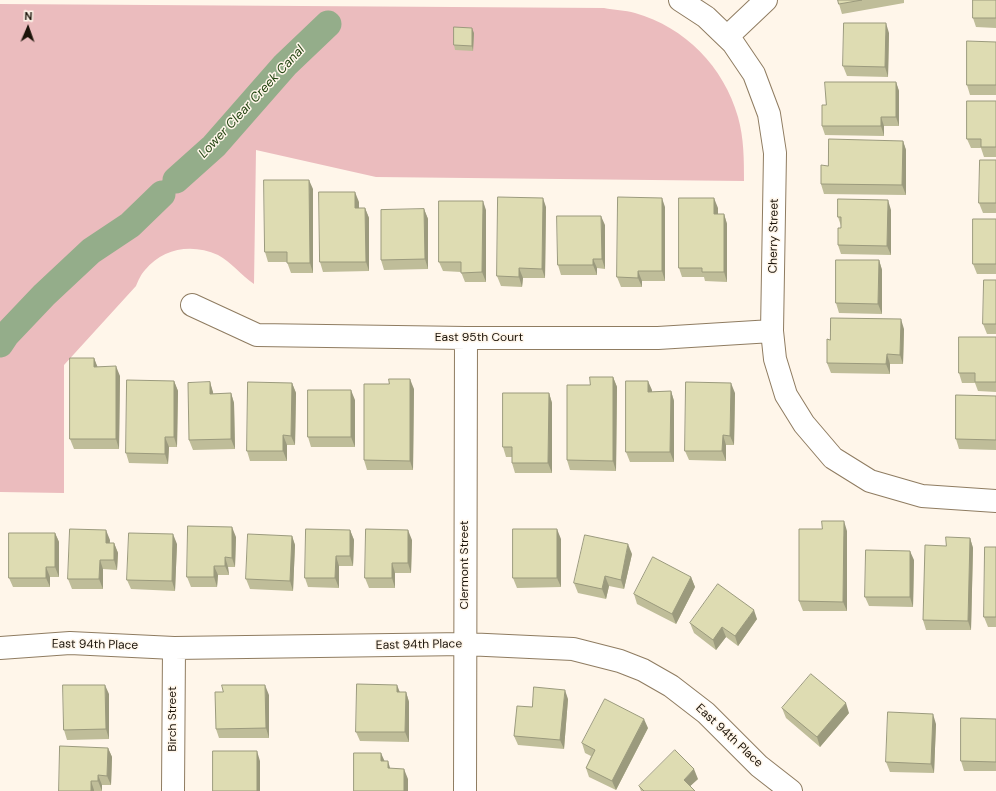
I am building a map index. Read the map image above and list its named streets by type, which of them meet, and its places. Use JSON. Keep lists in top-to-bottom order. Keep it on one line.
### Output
{"streets":{"street":["Cherry Street","East 95th Court","Clermont Street","East 94th Place","Birch Street"]},"crossings":[["Cherry Street","East 95th Court"],["East 95th Court","Clermont Street"],["Clermont Street","East 94th Place"],["East 94th Place","Birch Street"]],"water":["Lower Clear Creek Canal"],"north":"top"}
